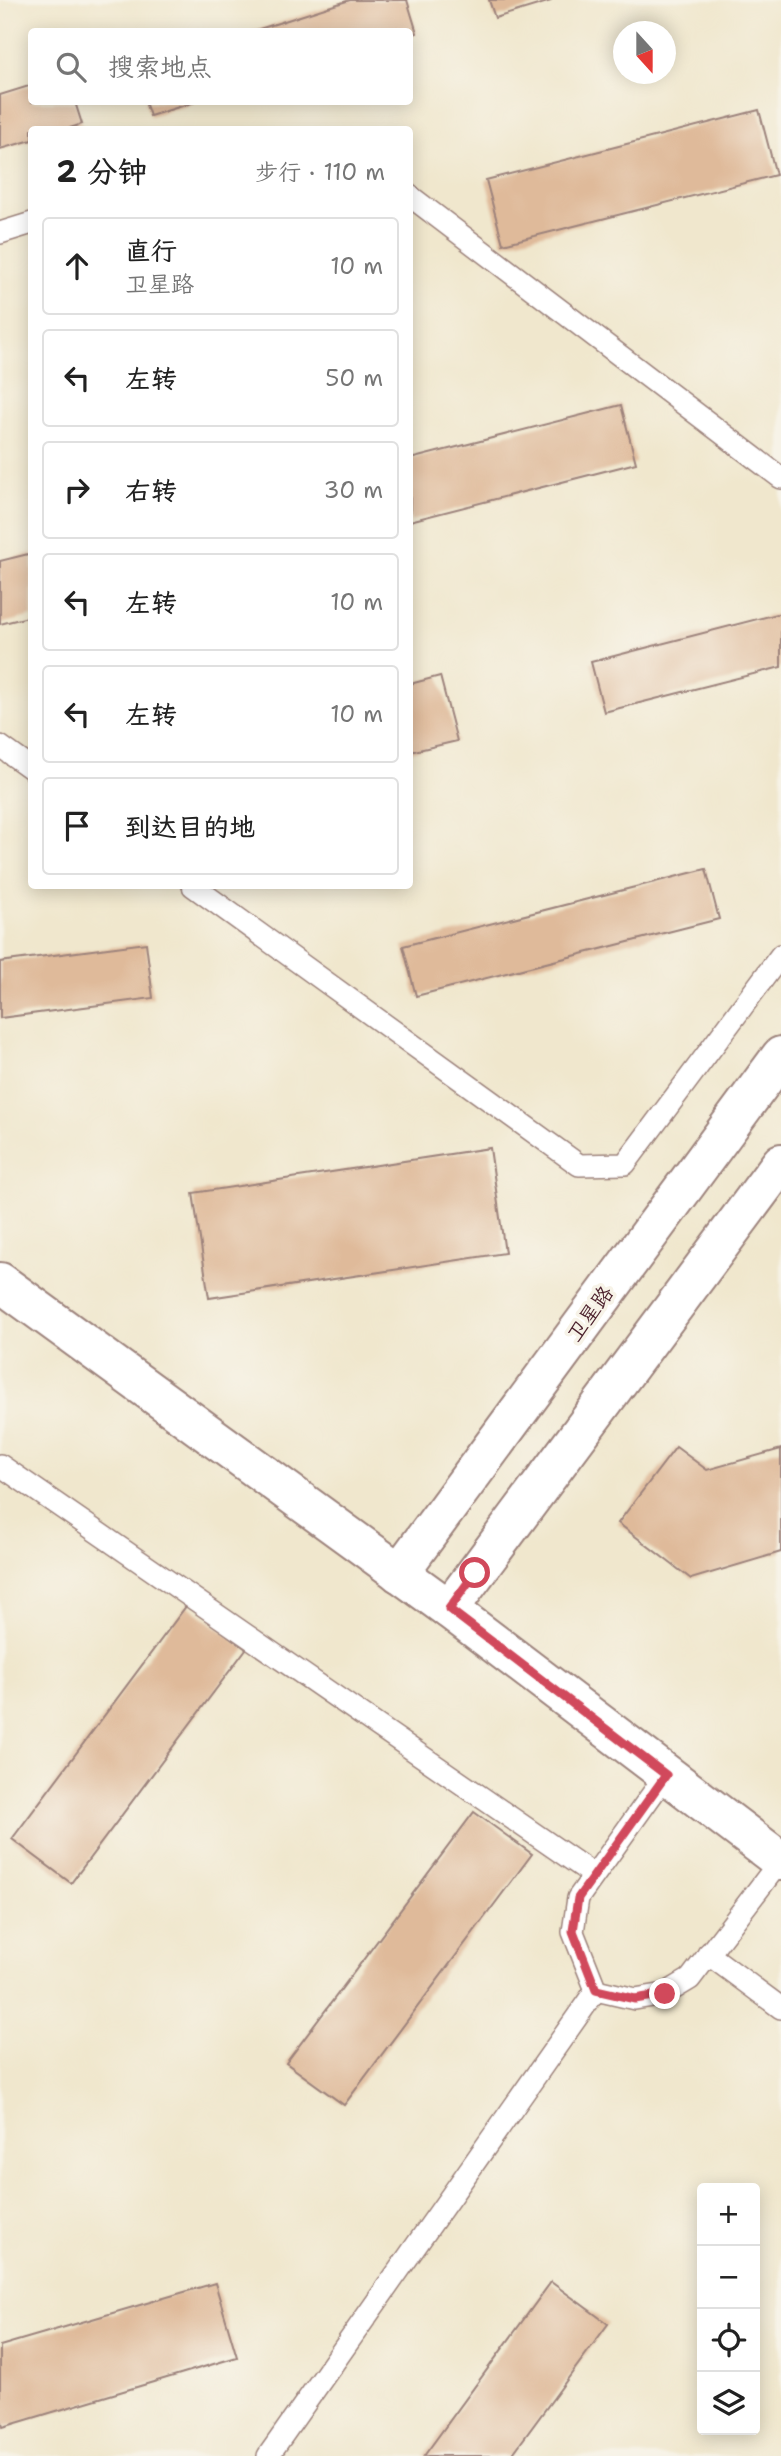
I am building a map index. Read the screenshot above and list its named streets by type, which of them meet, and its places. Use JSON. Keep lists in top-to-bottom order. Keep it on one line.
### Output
{"streets":{"street":["卫星路"]},"north":"bottom","page":{"search":"搜索地点","heading":["2 分钟","步行 · 110 m"],"list":[["直行","卫星路","10 m"],["左转","50 m"],["右转","30 m"],["左转","10 m"],["左转","10 m"],"到达目的地"],"map_buttons":["+","−"]}}
